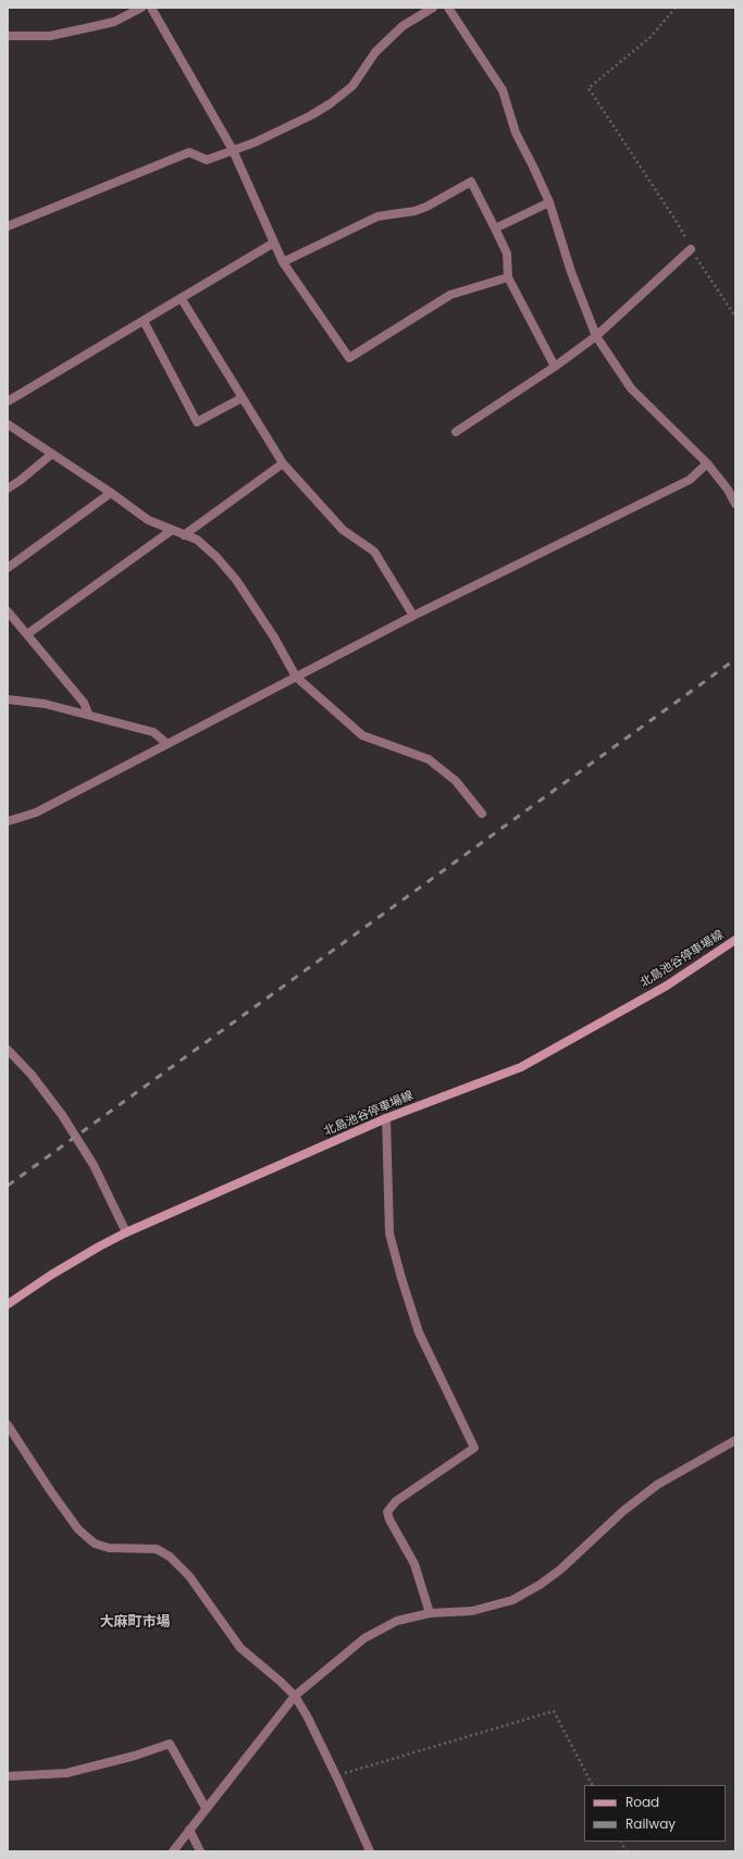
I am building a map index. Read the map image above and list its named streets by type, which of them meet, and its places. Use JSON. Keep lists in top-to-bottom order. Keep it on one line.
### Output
{"streets":{"main road":["北島池谷停車場線"]},"districts":["大麻町市場"],"legend":["Road","Railway"]}
